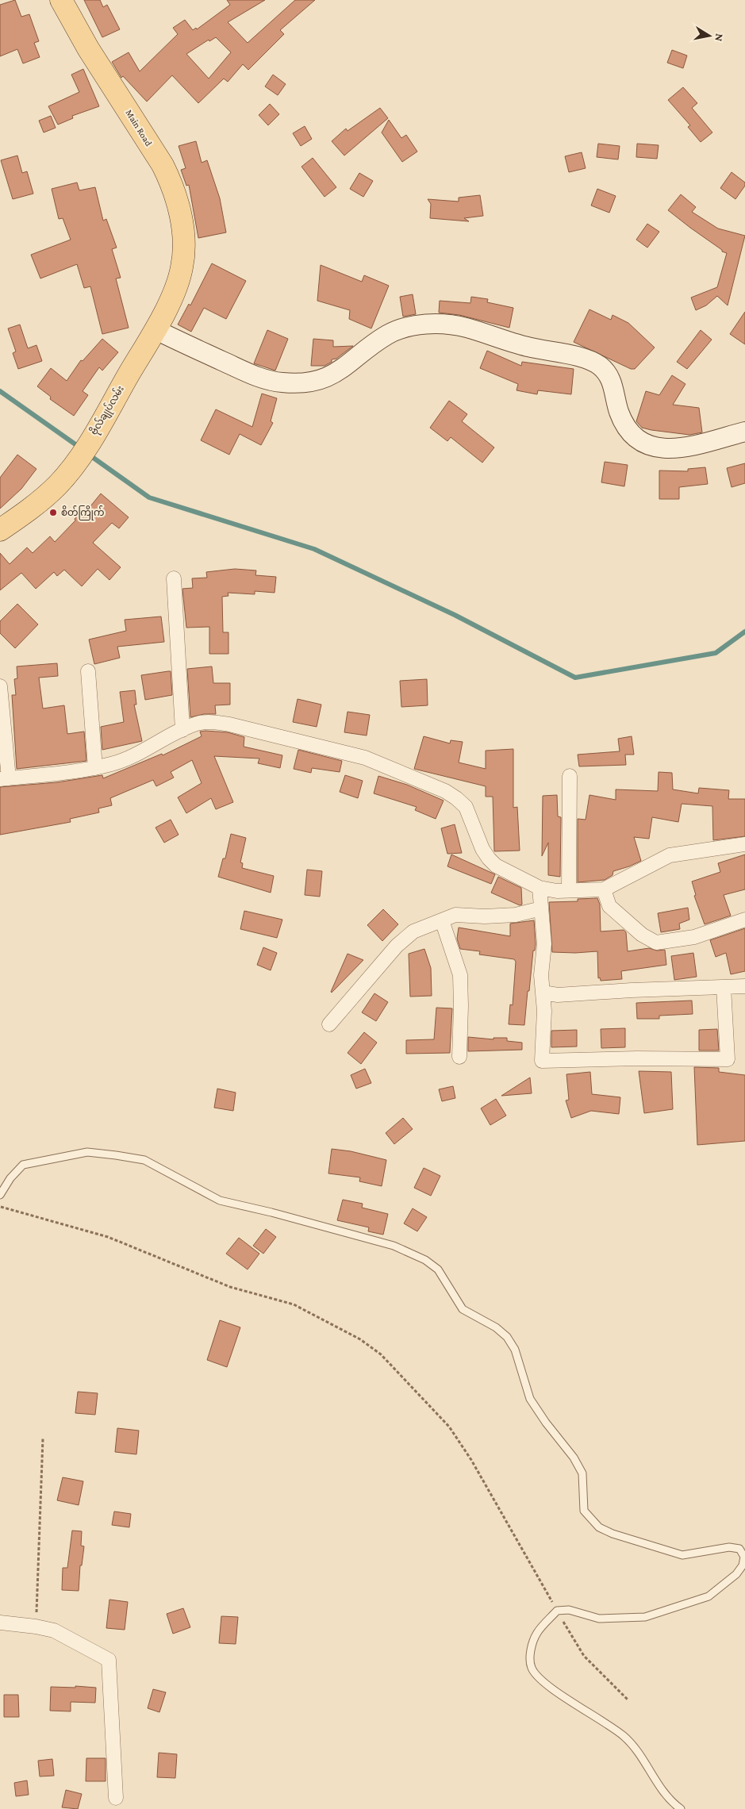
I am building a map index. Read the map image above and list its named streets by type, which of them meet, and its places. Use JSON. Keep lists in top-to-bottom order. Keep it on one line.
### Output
{"streets":{"main road":["Main Road","ဗိုလ်‌ချုပ်‌လမ်း"]},"crossings":[["Main Road","ဗိုလ်‌ချုပ်‌လမ်း"]],"places":["စိတ်ကြိုက်"],"north":"right"}
